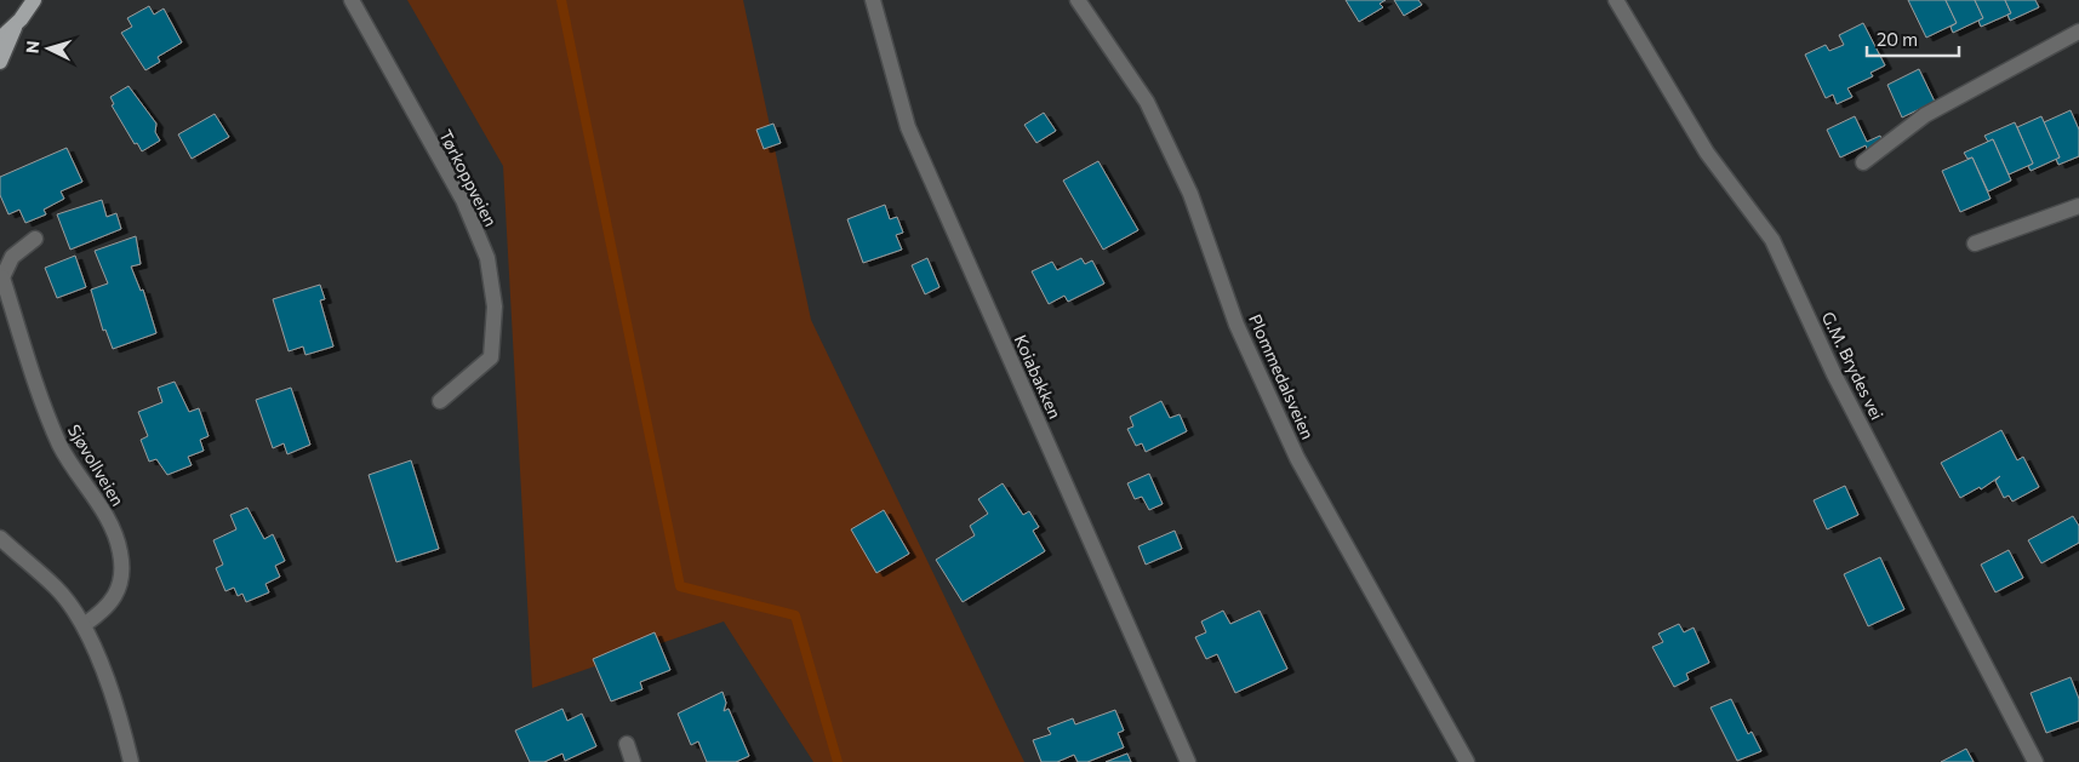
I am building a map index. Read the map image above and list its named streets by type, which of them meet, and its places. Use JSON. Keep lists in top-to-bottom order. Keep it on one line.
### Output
{"streets":{"street":["Tørkoppveien","G.M. Brydes vei","Koiabakken","Plommedalsveien","Sjøvollveien"]},"scale_bar":"20 m","north":"left"}
